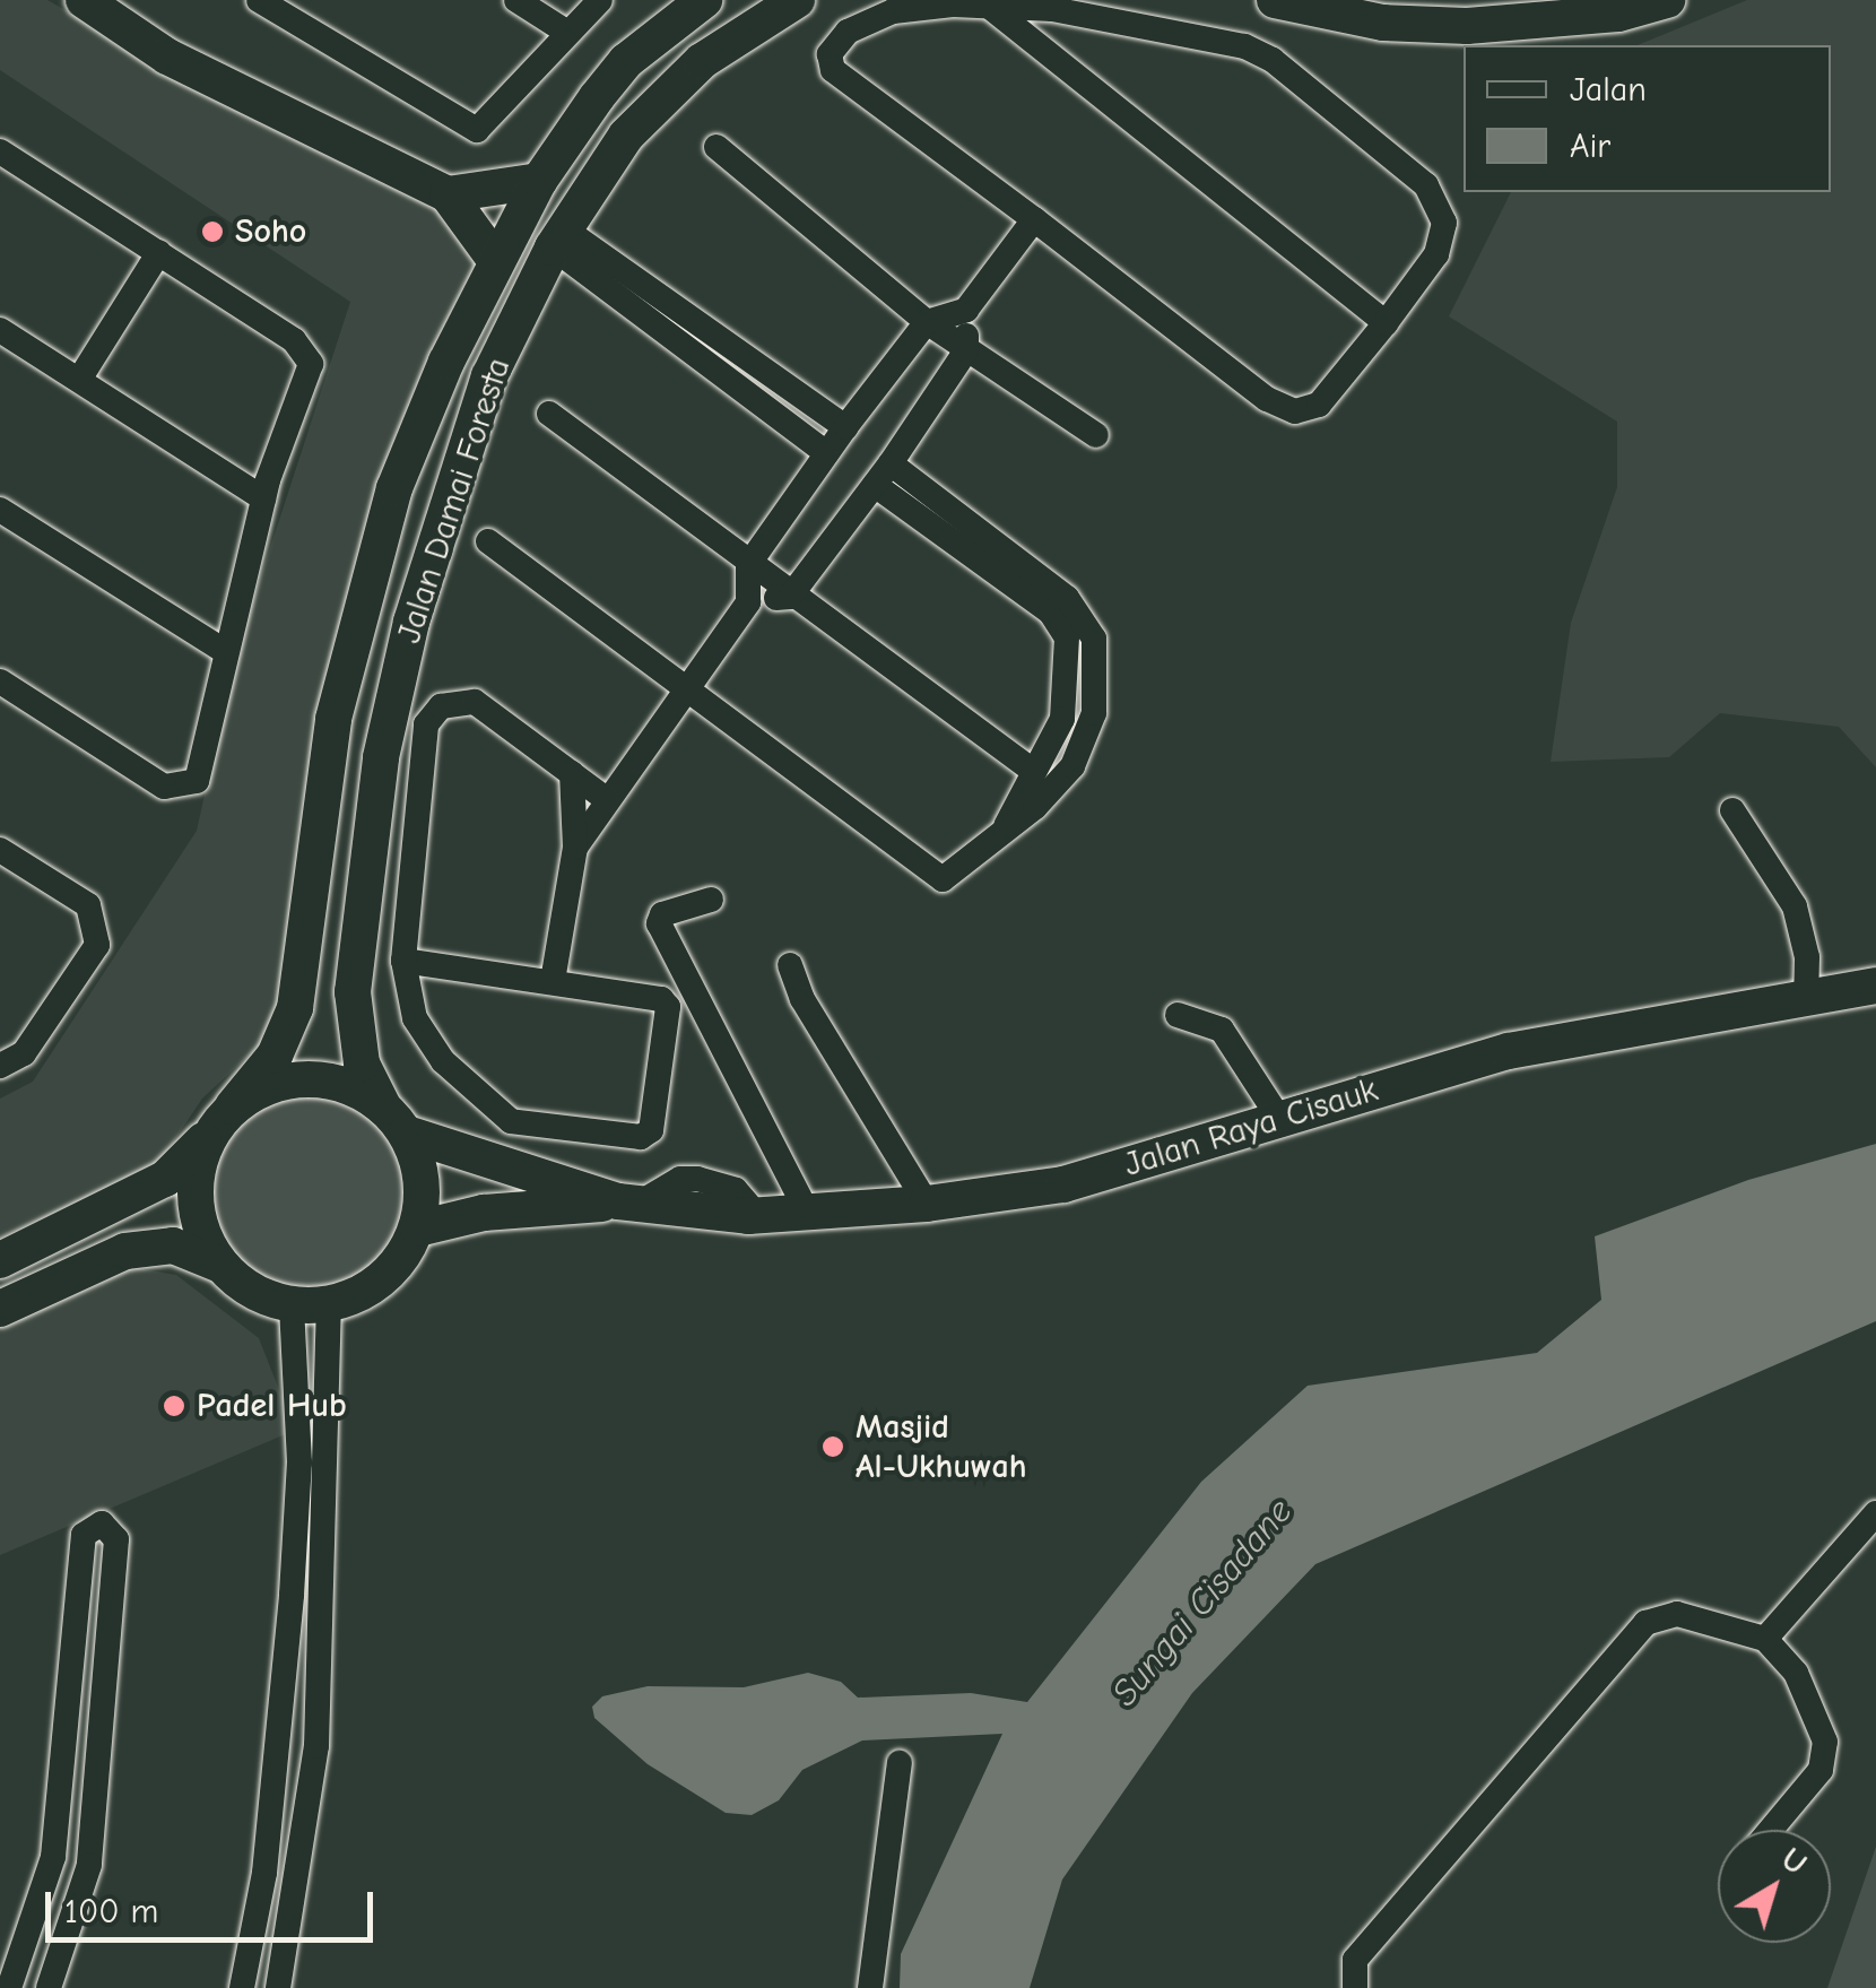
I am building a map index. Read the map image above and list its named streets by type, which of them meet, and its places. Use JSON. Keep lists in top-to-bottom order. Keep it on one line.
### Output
{"streets":{"main road":["Jalan Damai Foresta","Jalan Raya Cisauk"]},"crossings":[["Jalan Damai Foresta","Jalan Raya Cisauk"]],"water":["Sungai Cisadane"],"places":["Soho","Padel Hub","Masjid Al-Ukhuwah"],"legend":["Jalan","Air"],"scale_bar":"100 m","north":"top right"}
